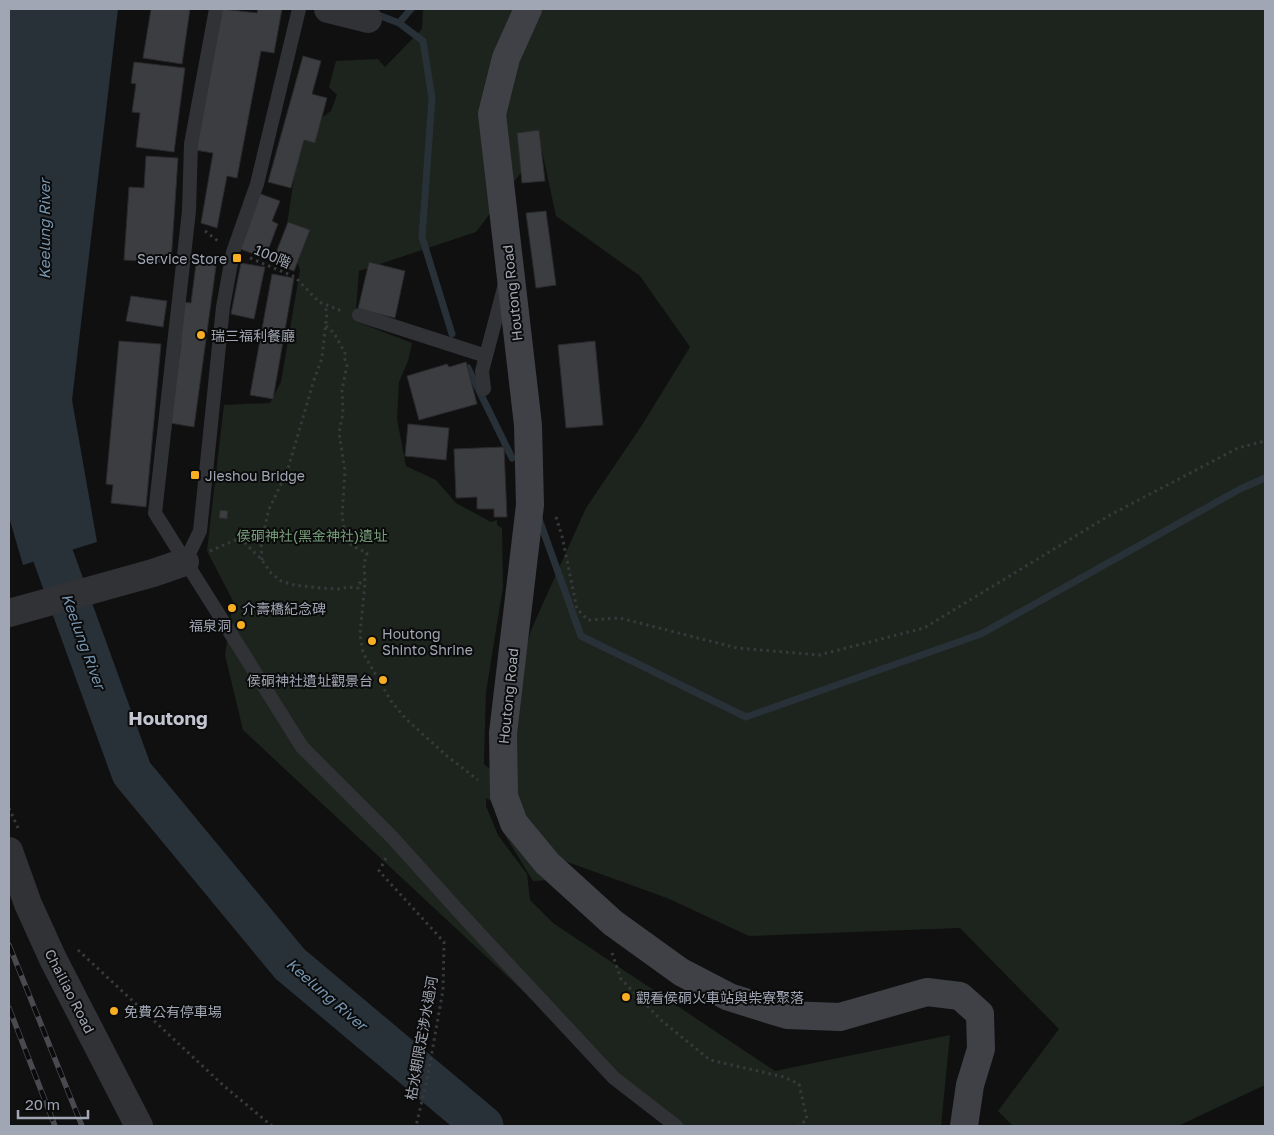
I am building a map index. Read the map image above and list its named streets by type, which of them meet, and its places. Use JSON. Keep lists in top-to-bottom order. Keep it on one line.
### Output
{"streets":{"street":["Houtong Road","Chailiao Road"],"path":["100階","枯水期限定涉水過河"]},"districts":["Houtong"],"water":["Keelung River"],"parks":["侯硐神社(黑金神社)遺址"],"places":{"transit":["Service Store","Jieshou Bridge"],"other":["瑞三福利餐廳","介壽橋紀念碑","福泉洞","Houtong Shinto Shrine","侯硐神社遺址觀景台","觀看侯硐火車站與柴寮聚落","免費公有停車場"]},"scale_bar":"20 m"}
